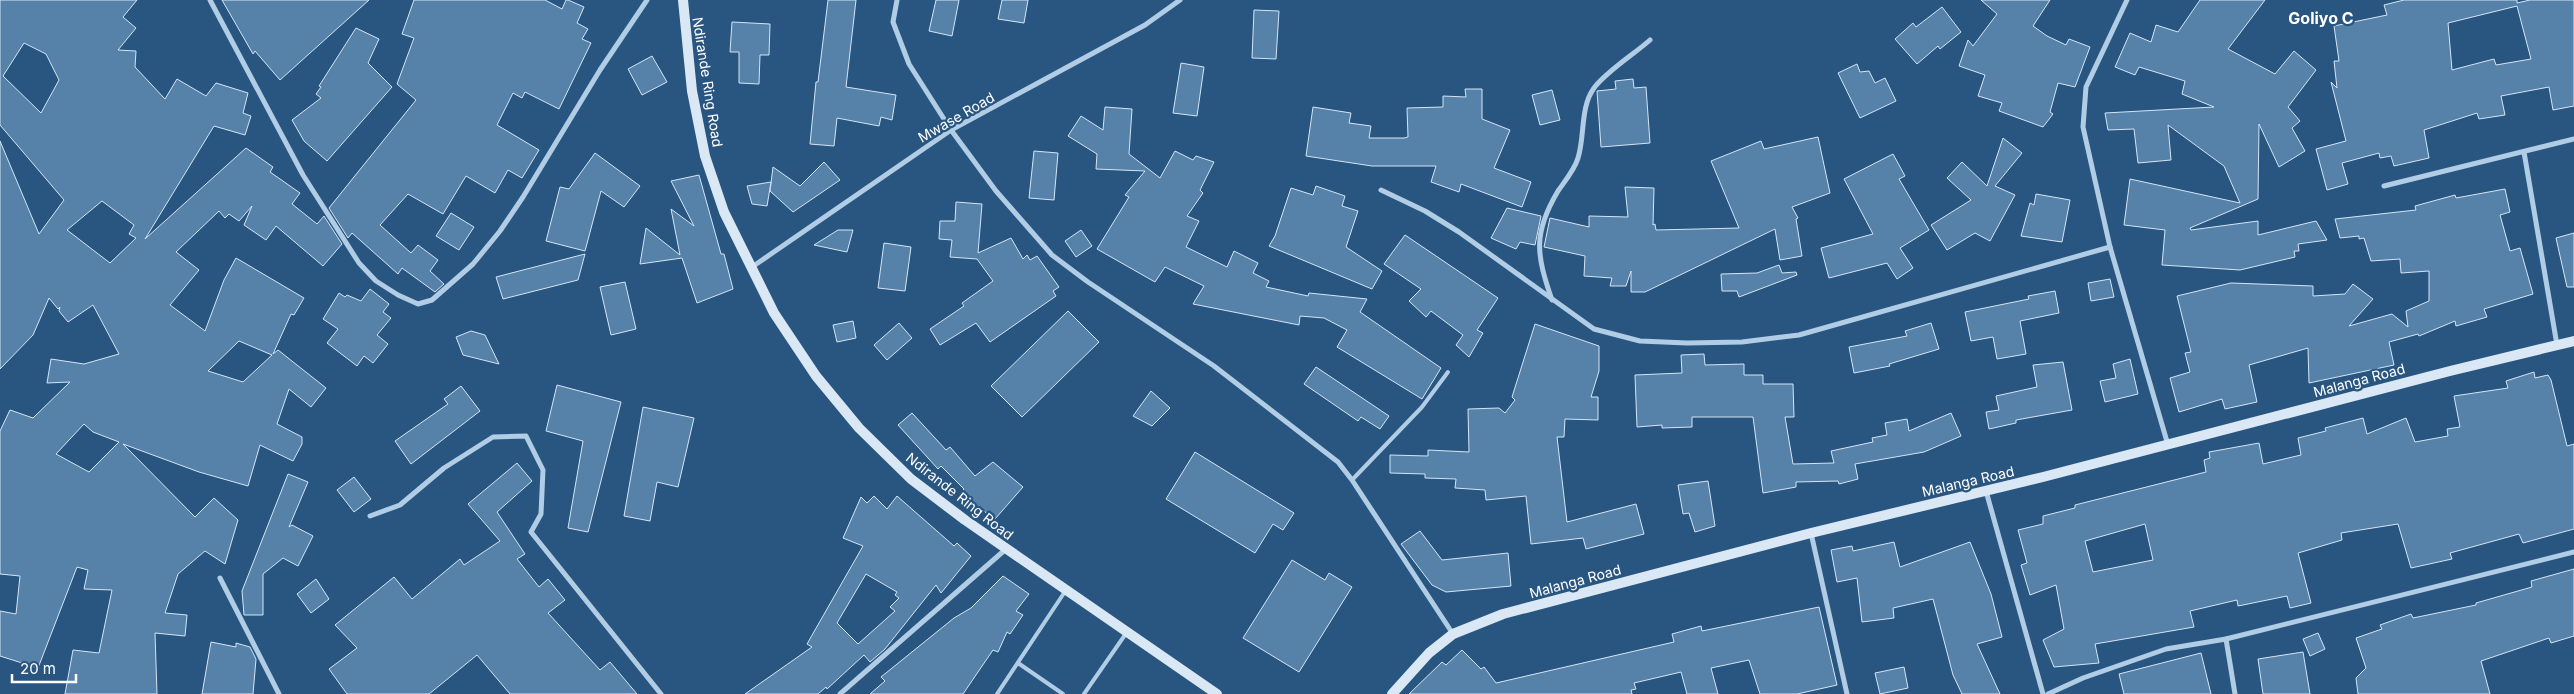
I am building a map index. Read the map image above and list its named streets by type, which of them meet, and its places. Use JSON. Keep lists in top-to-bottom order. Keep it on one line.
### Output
{"streets":{"street":["Ndirande Ring Road","Mwase Road","Malanga Road"]},"crossings":[["Ndirande Ring Road","Mwase Road"]],"districts":["Goliyo C"],"scale_bar":"20 m"}
